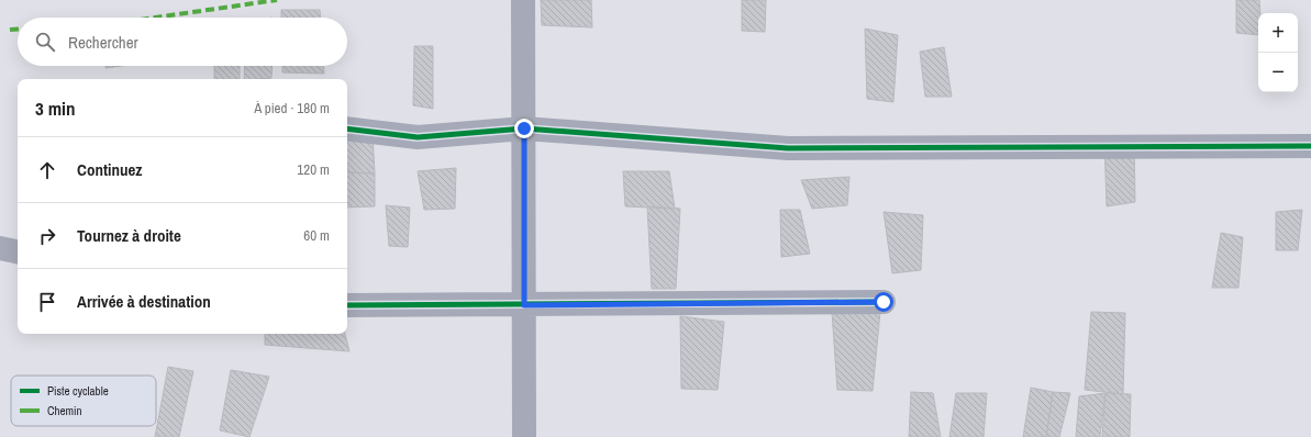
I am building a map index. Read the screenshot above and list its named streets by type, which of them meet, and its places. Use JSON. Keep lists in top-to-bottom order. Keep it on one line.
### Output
{"legend":["Piste cyclable","Chemin"],"page":{"map_buttons":["+","−"],"search":"Rechercher","heading":["3 min","À pied · 180 m"],"list":[["Continuez","120 m"],["Tournez à droite","60 m"],"Arrivée à destination"]}}
